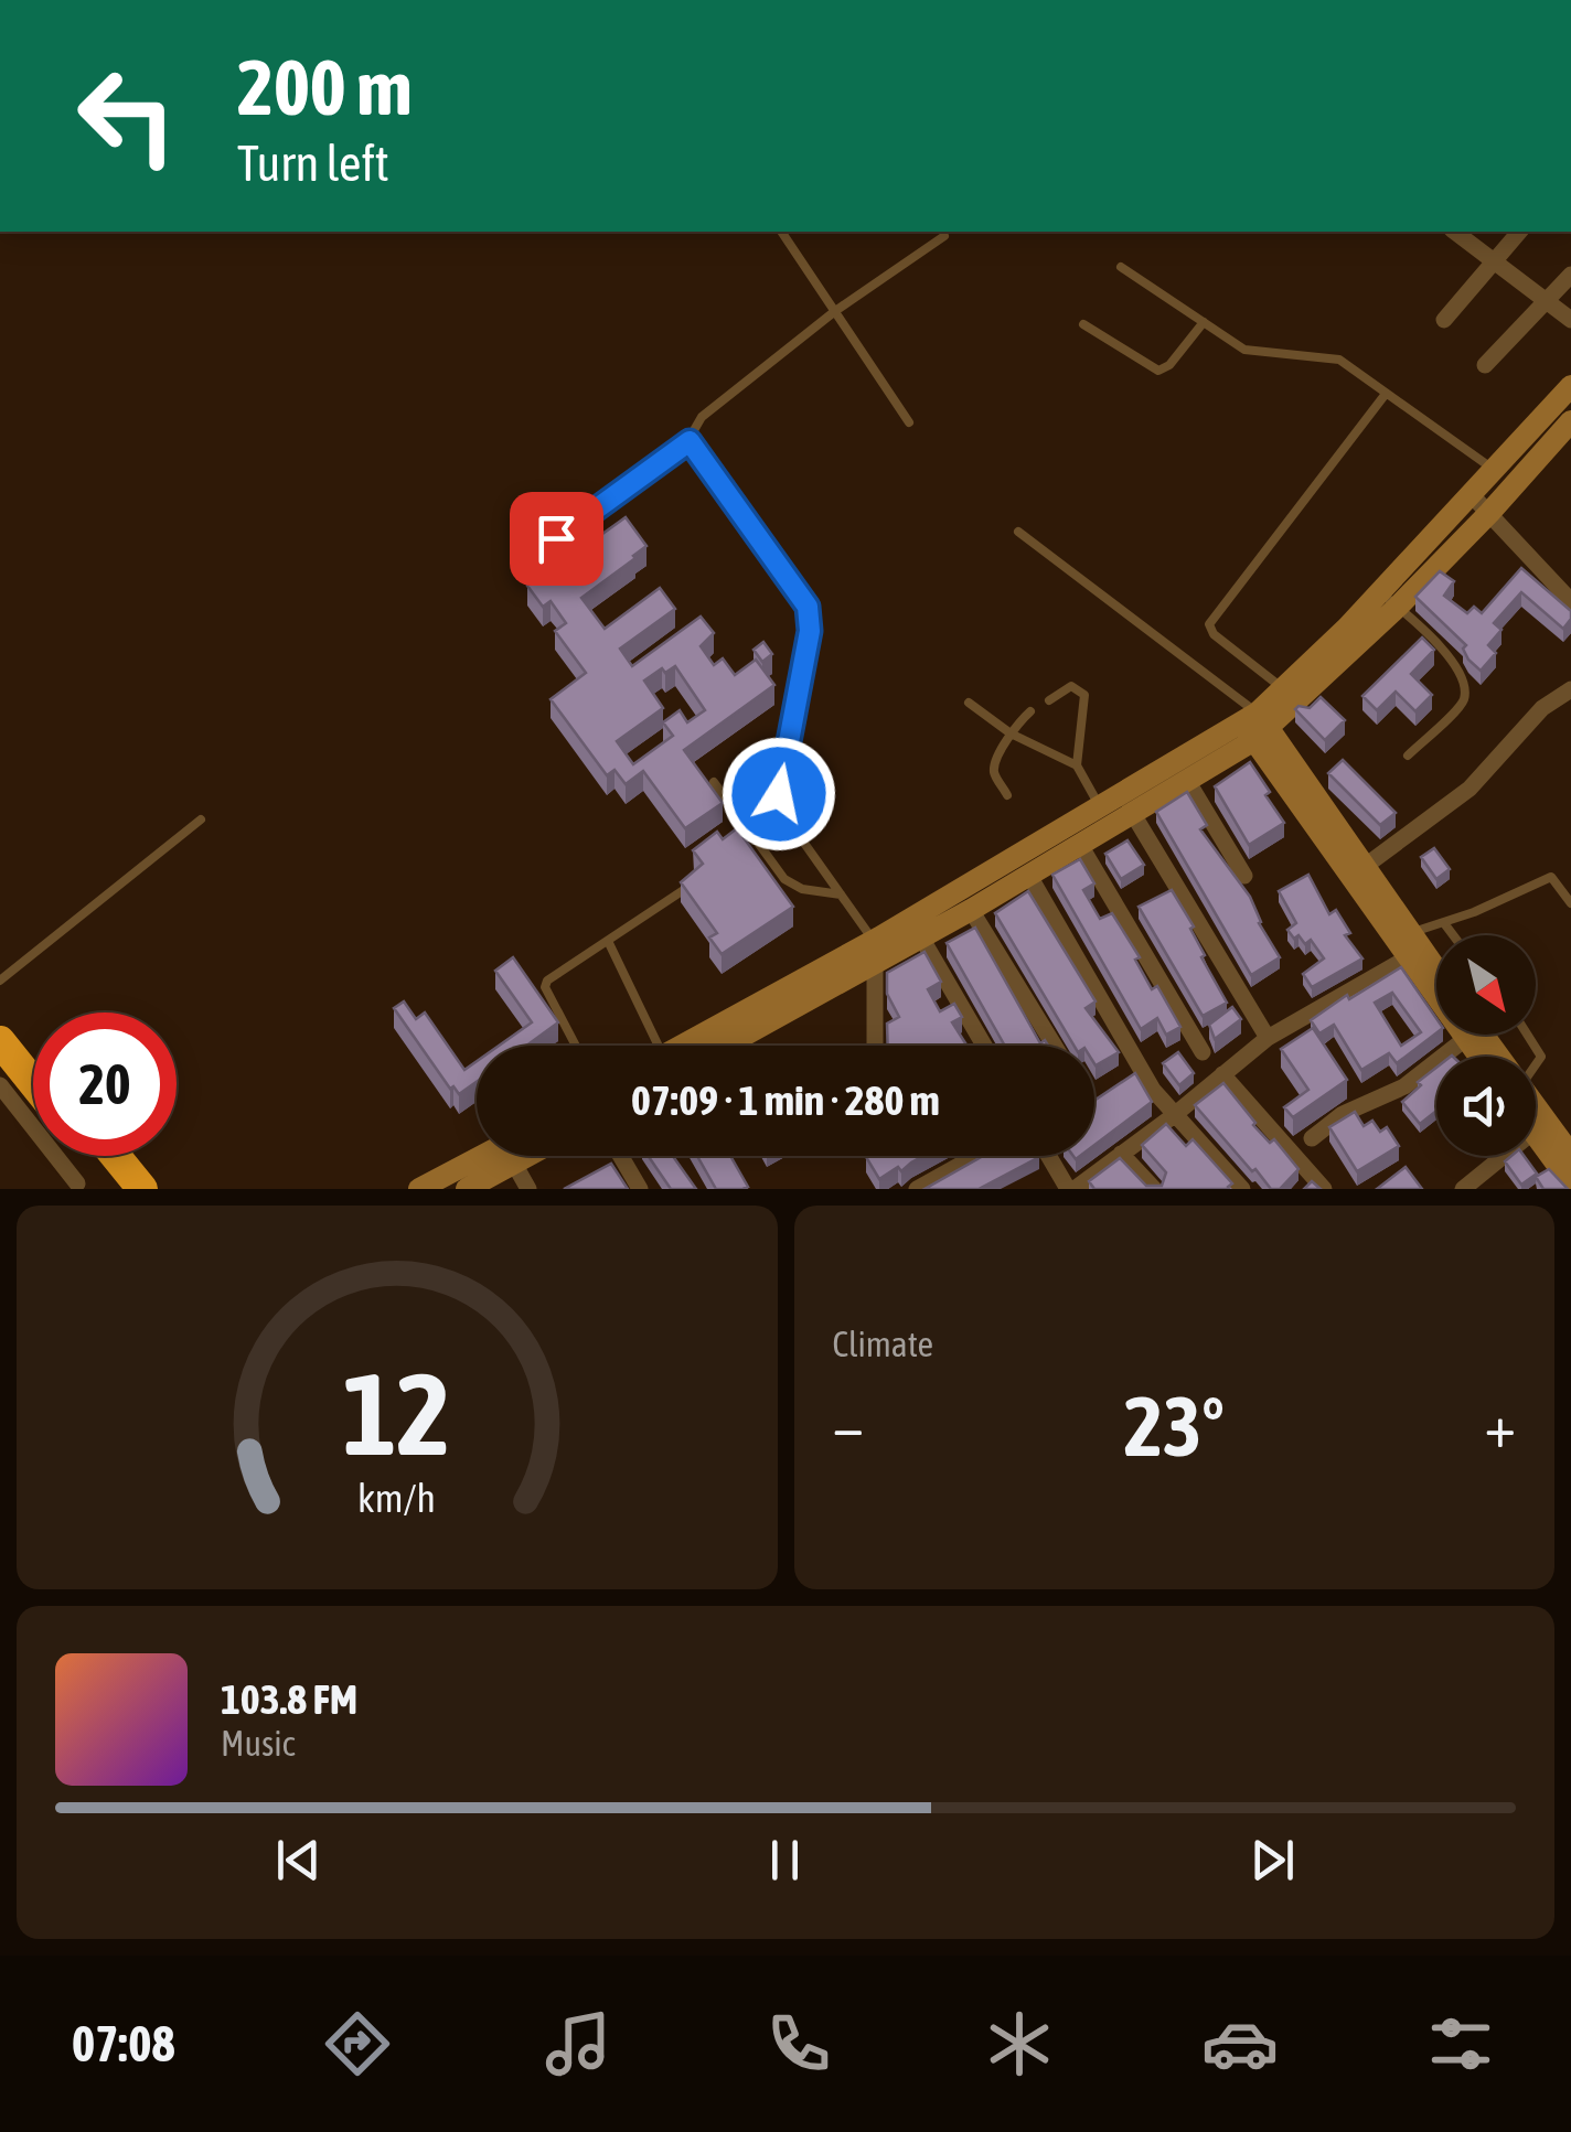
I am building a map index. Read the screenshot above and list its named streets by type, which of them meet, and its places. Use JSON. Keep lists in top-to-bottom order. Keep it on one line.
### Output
{"north":"bottom right","page":{"turn":["200 m","Turn left"],"limit":"20","trip":"07:09 · 1 min · 280 m","tile":"Climate","heat":["−","23°","+"],"song":["103.8 FM","Music"],"tabs":"07:08","gauge":["12","km/h"]}}
